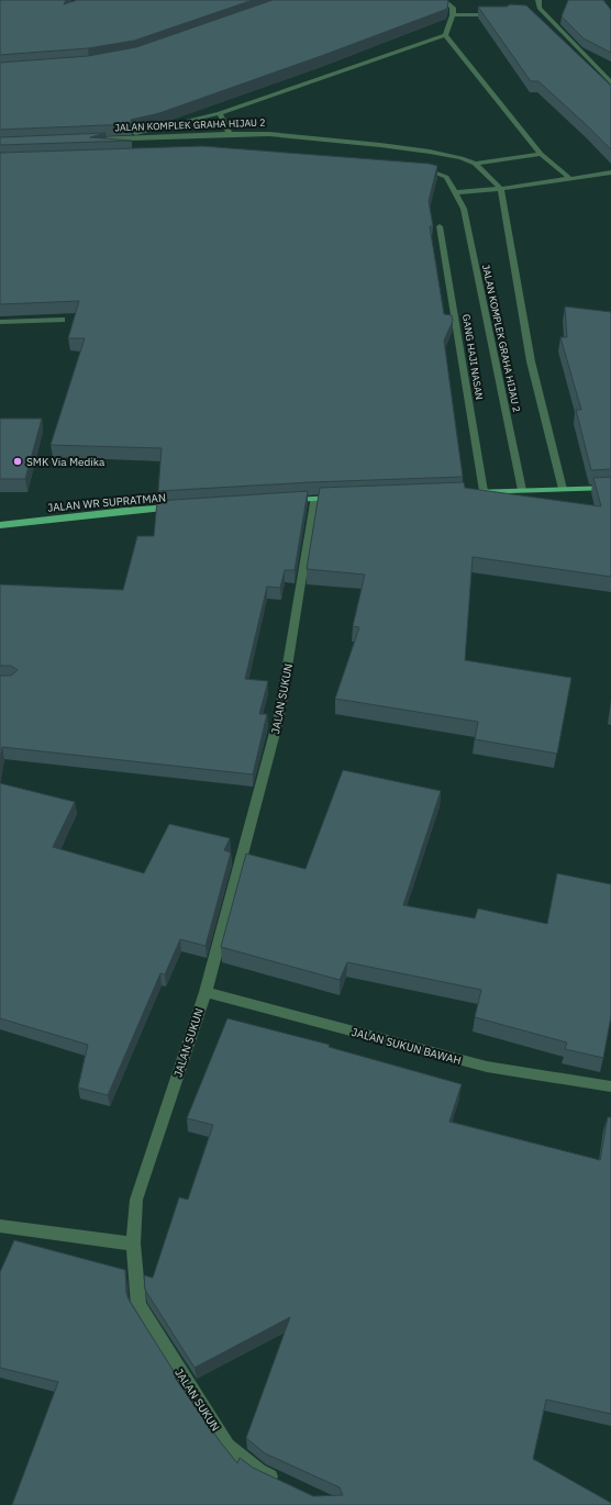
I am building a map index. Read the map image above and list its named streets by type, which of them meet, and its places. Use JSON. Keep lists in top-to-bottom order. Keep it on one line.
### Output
{"streets":{"main road":["JALAN WR SUPRATMAN"],"street":["JALAN KOMPLEK GRAHA HIJAU 2","GANG HAJI NASAN","JALAN SUKUN","JALAN SUKUN BAWAH"]},"crossings":[["JALAN SUKUN","JALAN SUKUN BAWAH"]],"places":["SMK Via Medika"]}
